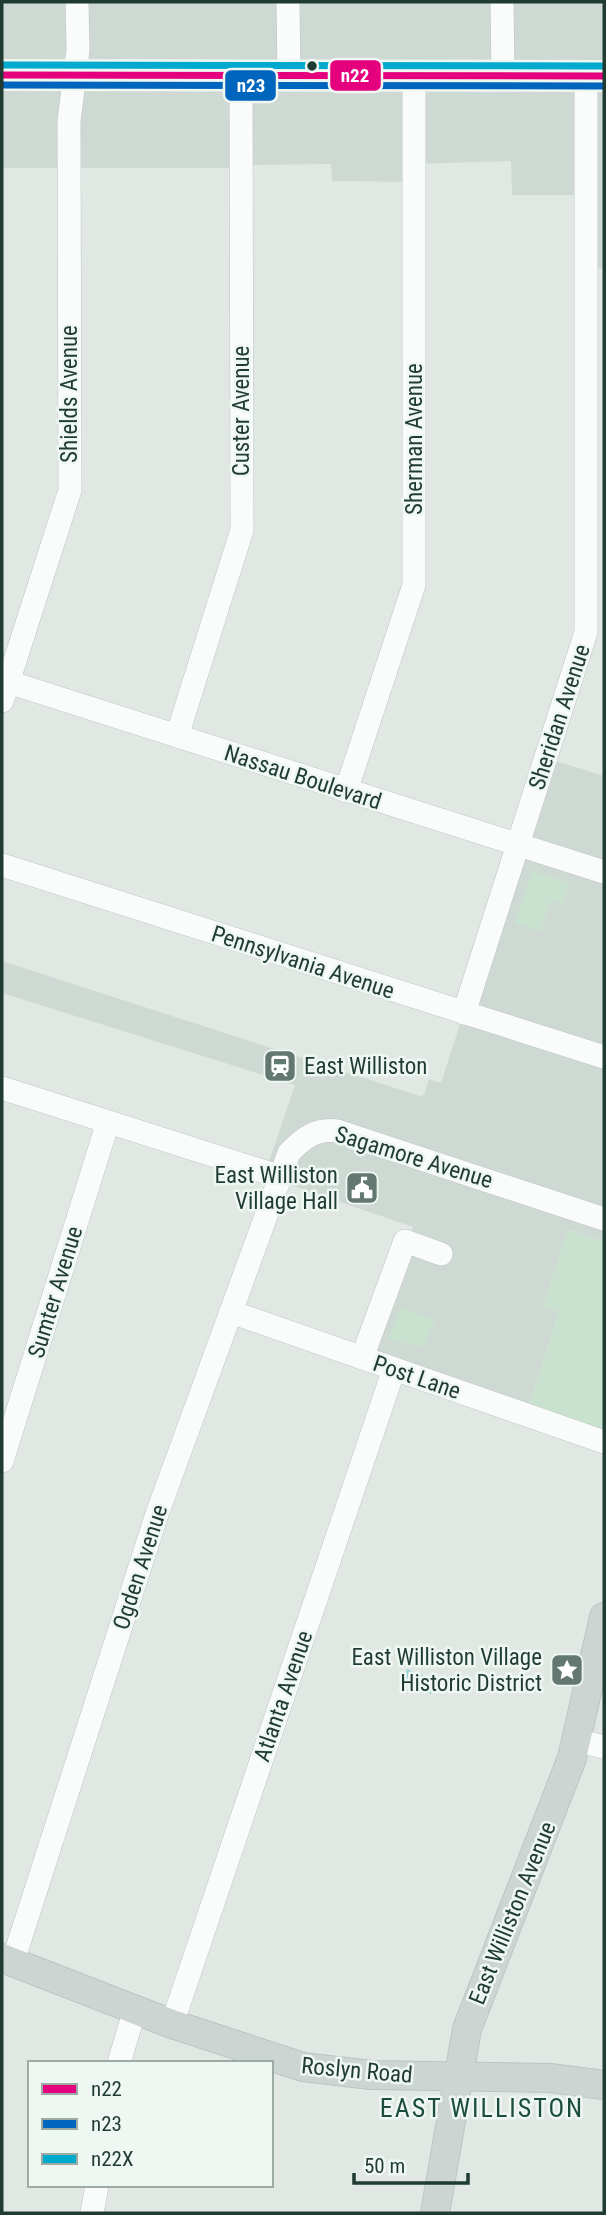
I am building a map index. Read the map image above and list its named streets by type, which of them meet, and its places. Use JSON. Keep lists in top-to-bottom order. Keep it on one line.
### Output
{"streets":{"main road":["East Williston Avenue","Roslyn Road"],"street":["Shields Avenue","Custer Avenue","Sherman Avenue","Sheridan Avenue","Nassau Boulevard","Pennsylvania Avenue","Sagamore Avenue","Sumter Avenue","Post Lane","Ogden Avenue","Atlanta Avenue"]},"crossings":[["Shields Avenue","Nassau Boulevard"],["Custer Avenue","Nassau Boulevard"],["Sherman Avenue","Nassau Boulevard"],["Sheridan Avenue","Nassau Boulevard"],["Sheridan Avenue","Pennsylvania Avenue"],["Sagamore Avenue","Ogden Avenue"],["Post Lane","Ogden Avenue"],["Post Lane","Atlanta Avenue"],["Ogden Avenue","Roslyn Road"],["Atlanta Avenue","Roslyn Road"],["East Williston Avenue","Roslyn Road"]],"districts":["EAST WILLISTON"],"places":{"station":["East Williston"],"public building":["East Williston Village Hall"],"place":["East Williston Village Historic District"]},"lines":["transit line n22X","transit line n22","transit line n23"],"legend":["n22","n23","n22X"],"scale_bar":"50 m"}
